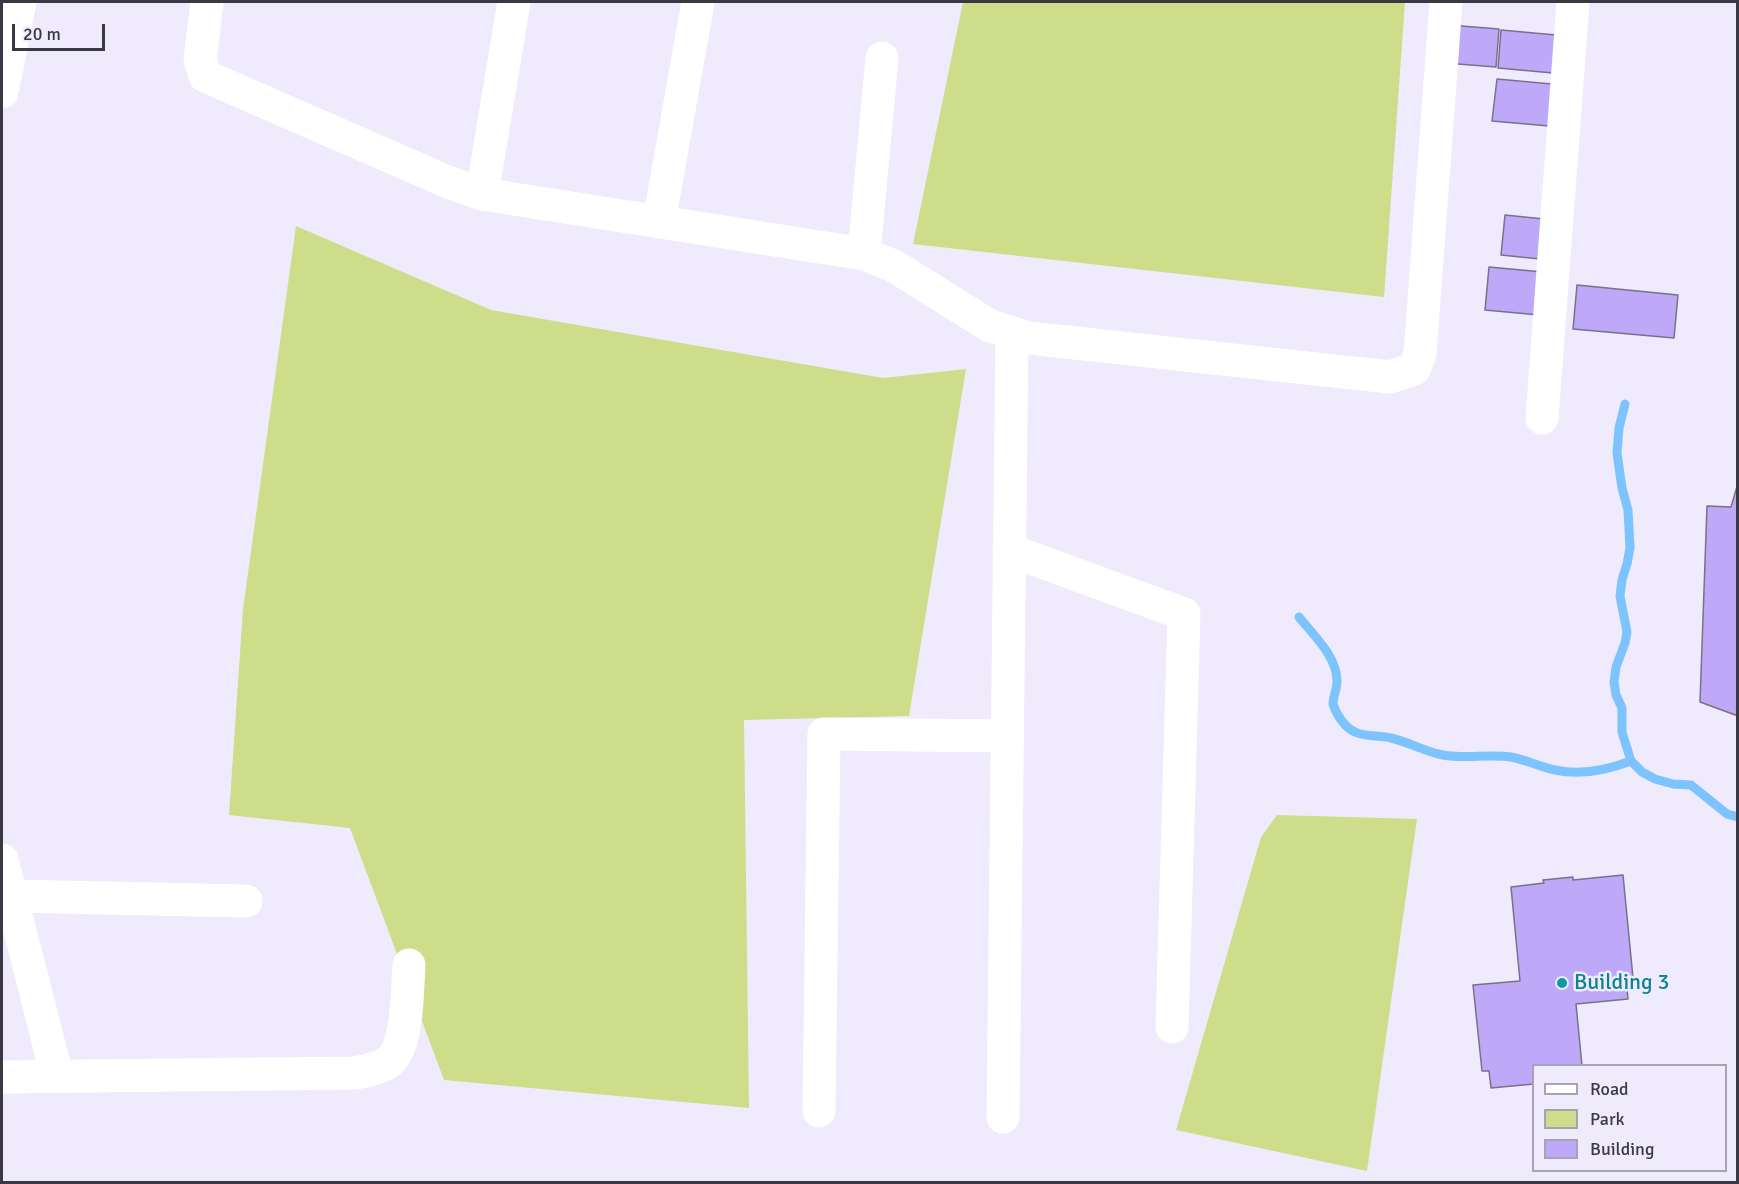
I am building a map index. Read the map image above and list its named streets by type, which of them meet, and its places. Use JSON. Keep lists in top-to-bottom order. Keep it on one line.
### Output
{"places":["Building 3"],"legend":["Road","Park","Building"],"scale_bar":"20 m"}
